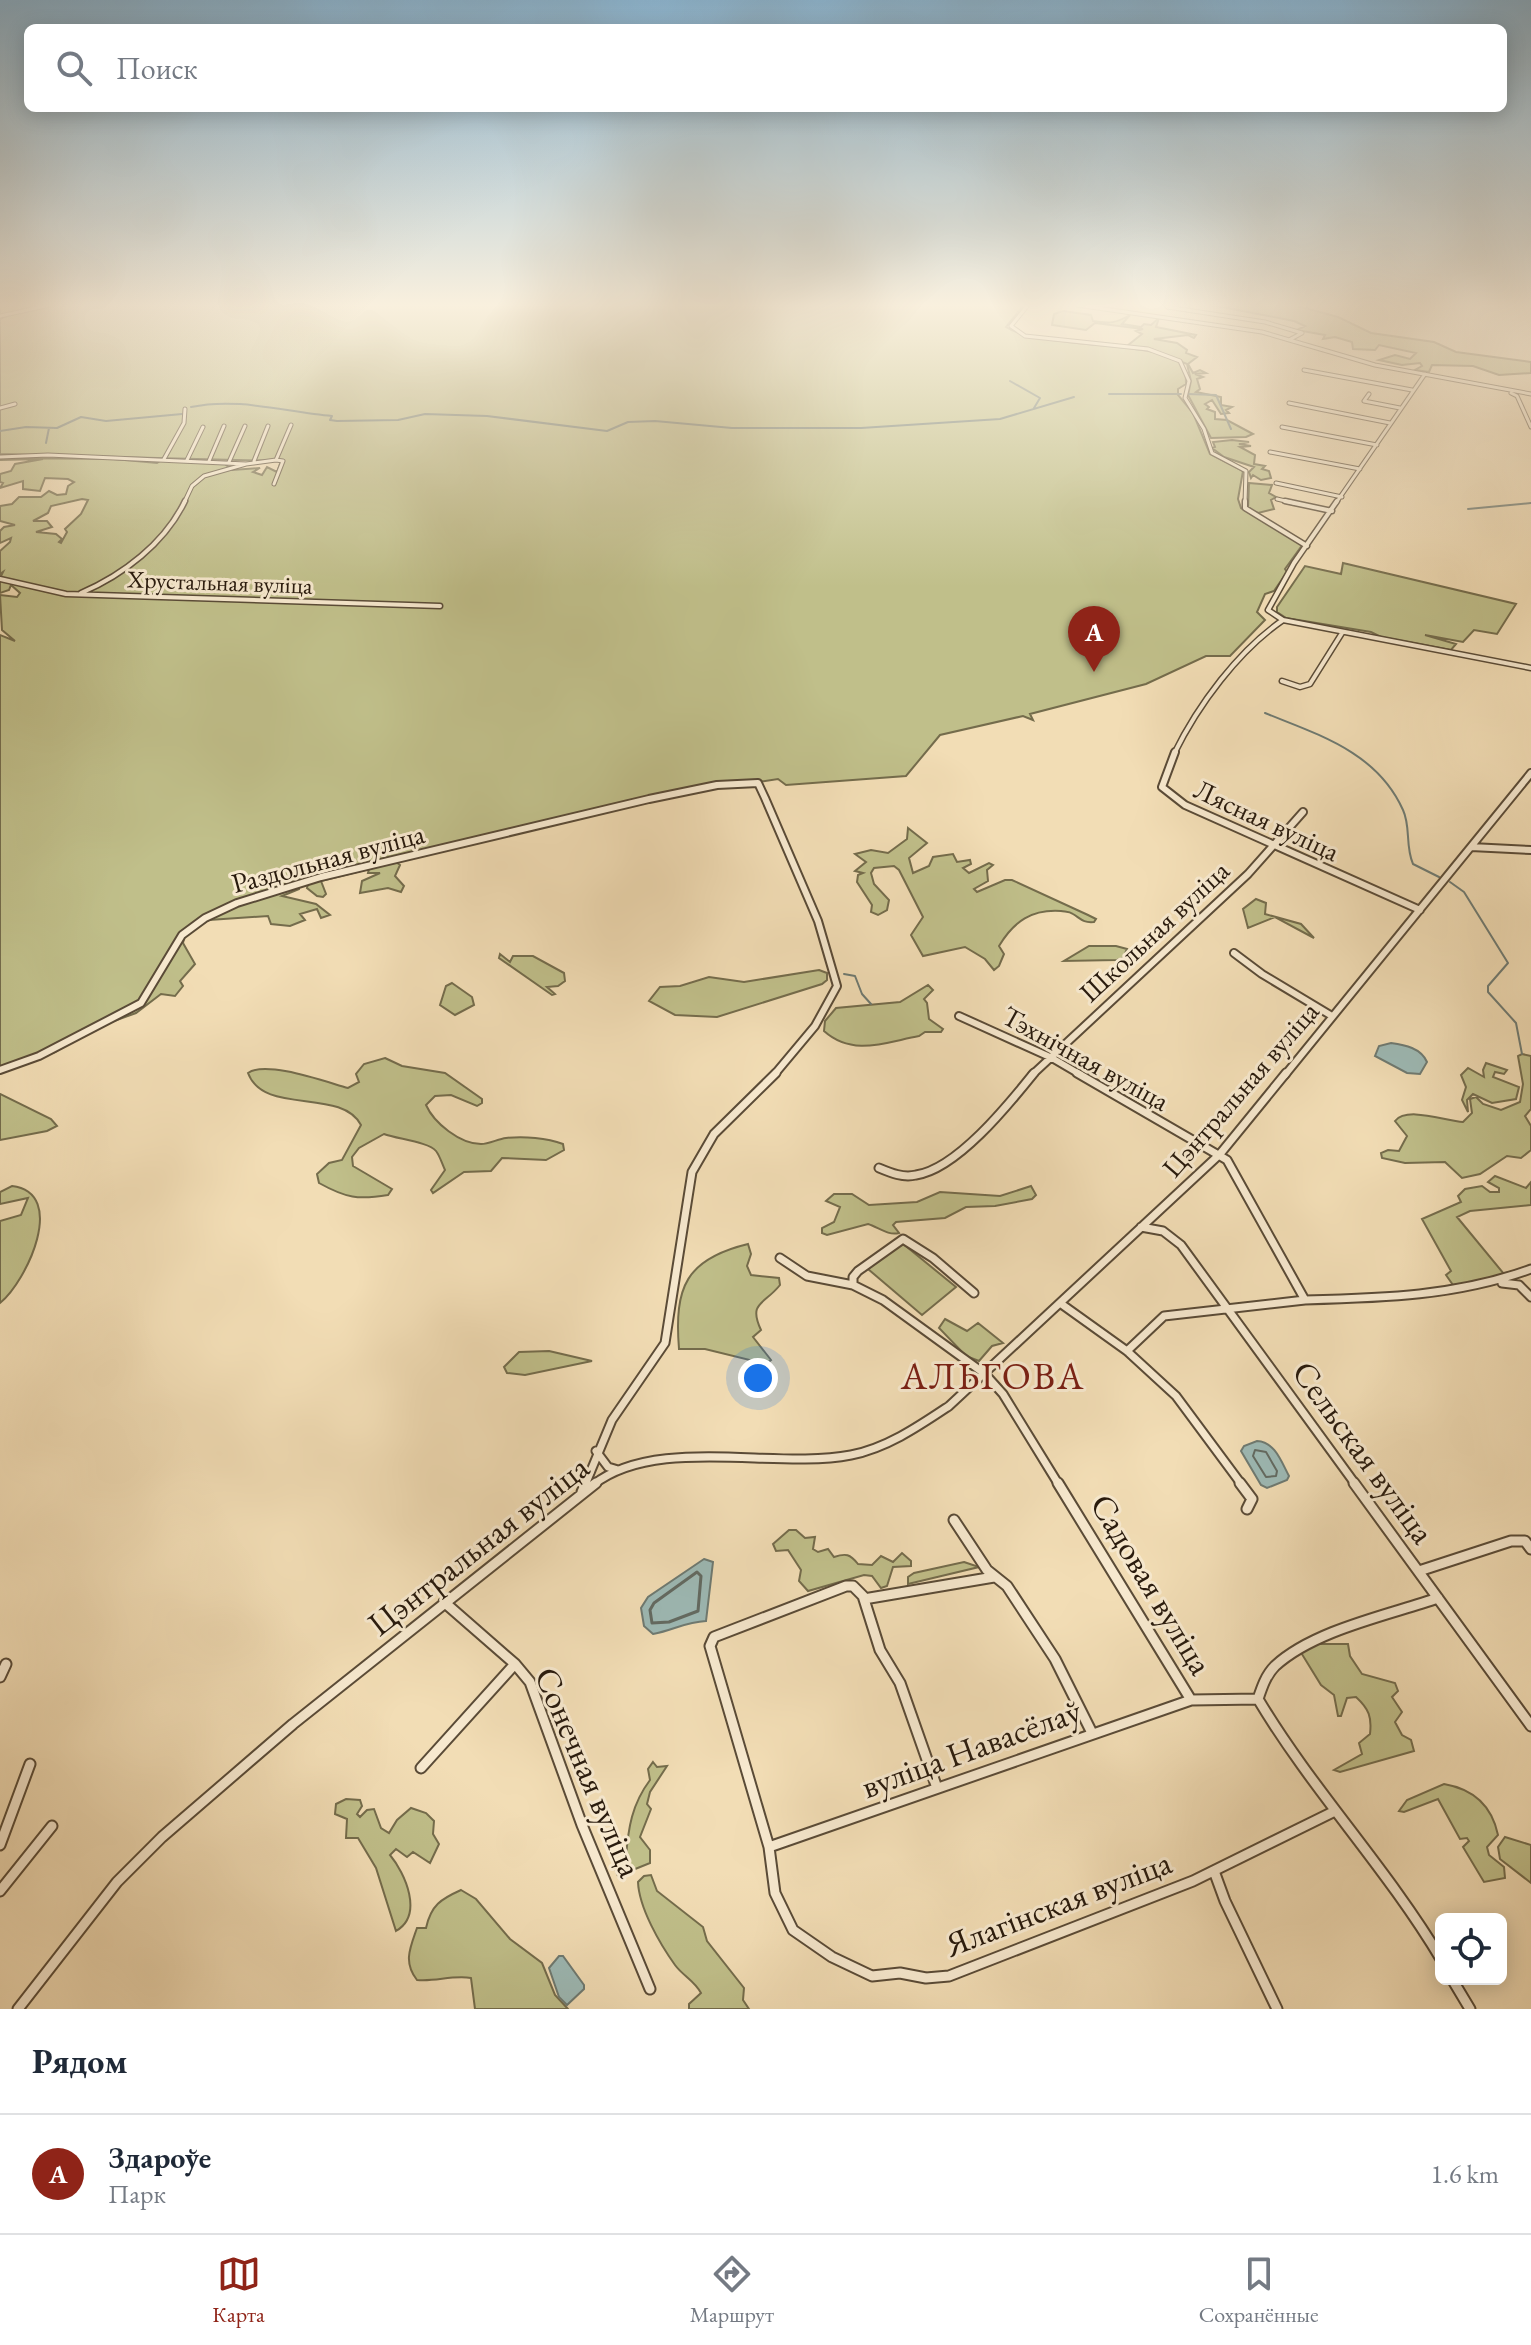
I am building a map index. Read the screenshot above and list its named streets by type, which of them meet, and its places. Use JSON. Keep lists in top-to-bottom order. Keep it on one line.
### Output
{"streets":{"street":["Хрустальная вуліца","Лясная вуліца","Раздольная вуліца","Школьная вуліца","Тэхнічная вуліца","Цэнтральная вуліца","Сельская вуліца","Садовая вуліца","вуліца Навасёлаў","Сонечная вуліца","Ялагінская вуліца"]},"crossings":[["Лясная вуліца","Школьная вуліца"],["Лясная вуліца","Цэнтральная вуліца"],["Школьная вуліца","Тэхнічная вуліца"],["Тэхнічная вуліца","Цэнтральная вуліца"],["Цэнтральная вуліца","Сельская вуліца"],["Цэнтральная вуліца","Садовая вуліца"],["Цэнтральная вуліца","Сонечная вуліца"],["Садовая вуліца","вуліца Навасёлаў"],["вуліца Навасёлаў","Ялагінская вуліца"]],"districts":["АЛЬГОВА"],"page":{"search":"Поиск","pins":"A","heading":"Рядом","list":[{"mark":"A","name":"Здароўе","note":"Парк","value":"1.6 km"}],"nav":["Карта","Маршрут","Сохранённые"]}}
